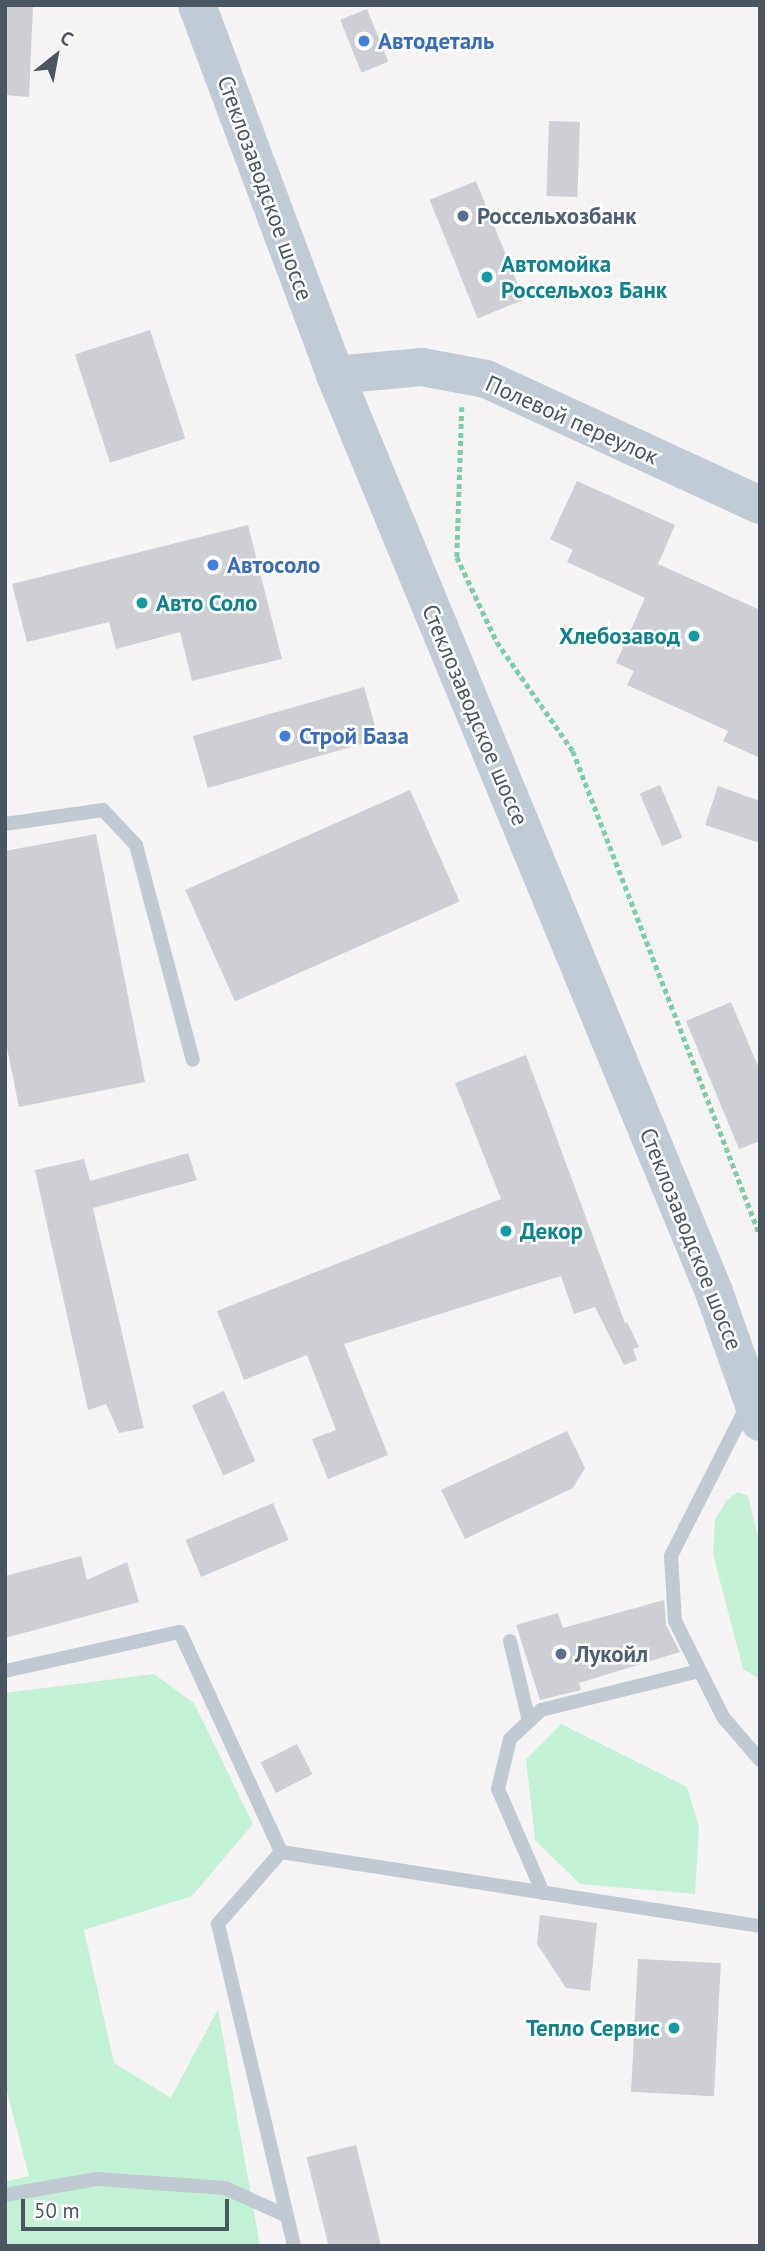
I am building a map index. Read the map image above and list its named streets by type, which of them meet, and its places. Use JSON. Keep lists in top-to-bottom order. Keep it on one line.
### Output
{"streets":{"main road":["Стеклозаводское шоссе","Полевой переулок"]},"crossings":[["Стеклозаводское шоссе","Полевой переулок"]],"places":["Автодеталь","Россельхозбанк","Автомойка Россельхоз Банк","Автосоло","Авто Соло","Хлебозавод","Строй База","Декор","Лукойл","Тепло Сервис"],"scale_bar":"50 m","north":"top right"}
